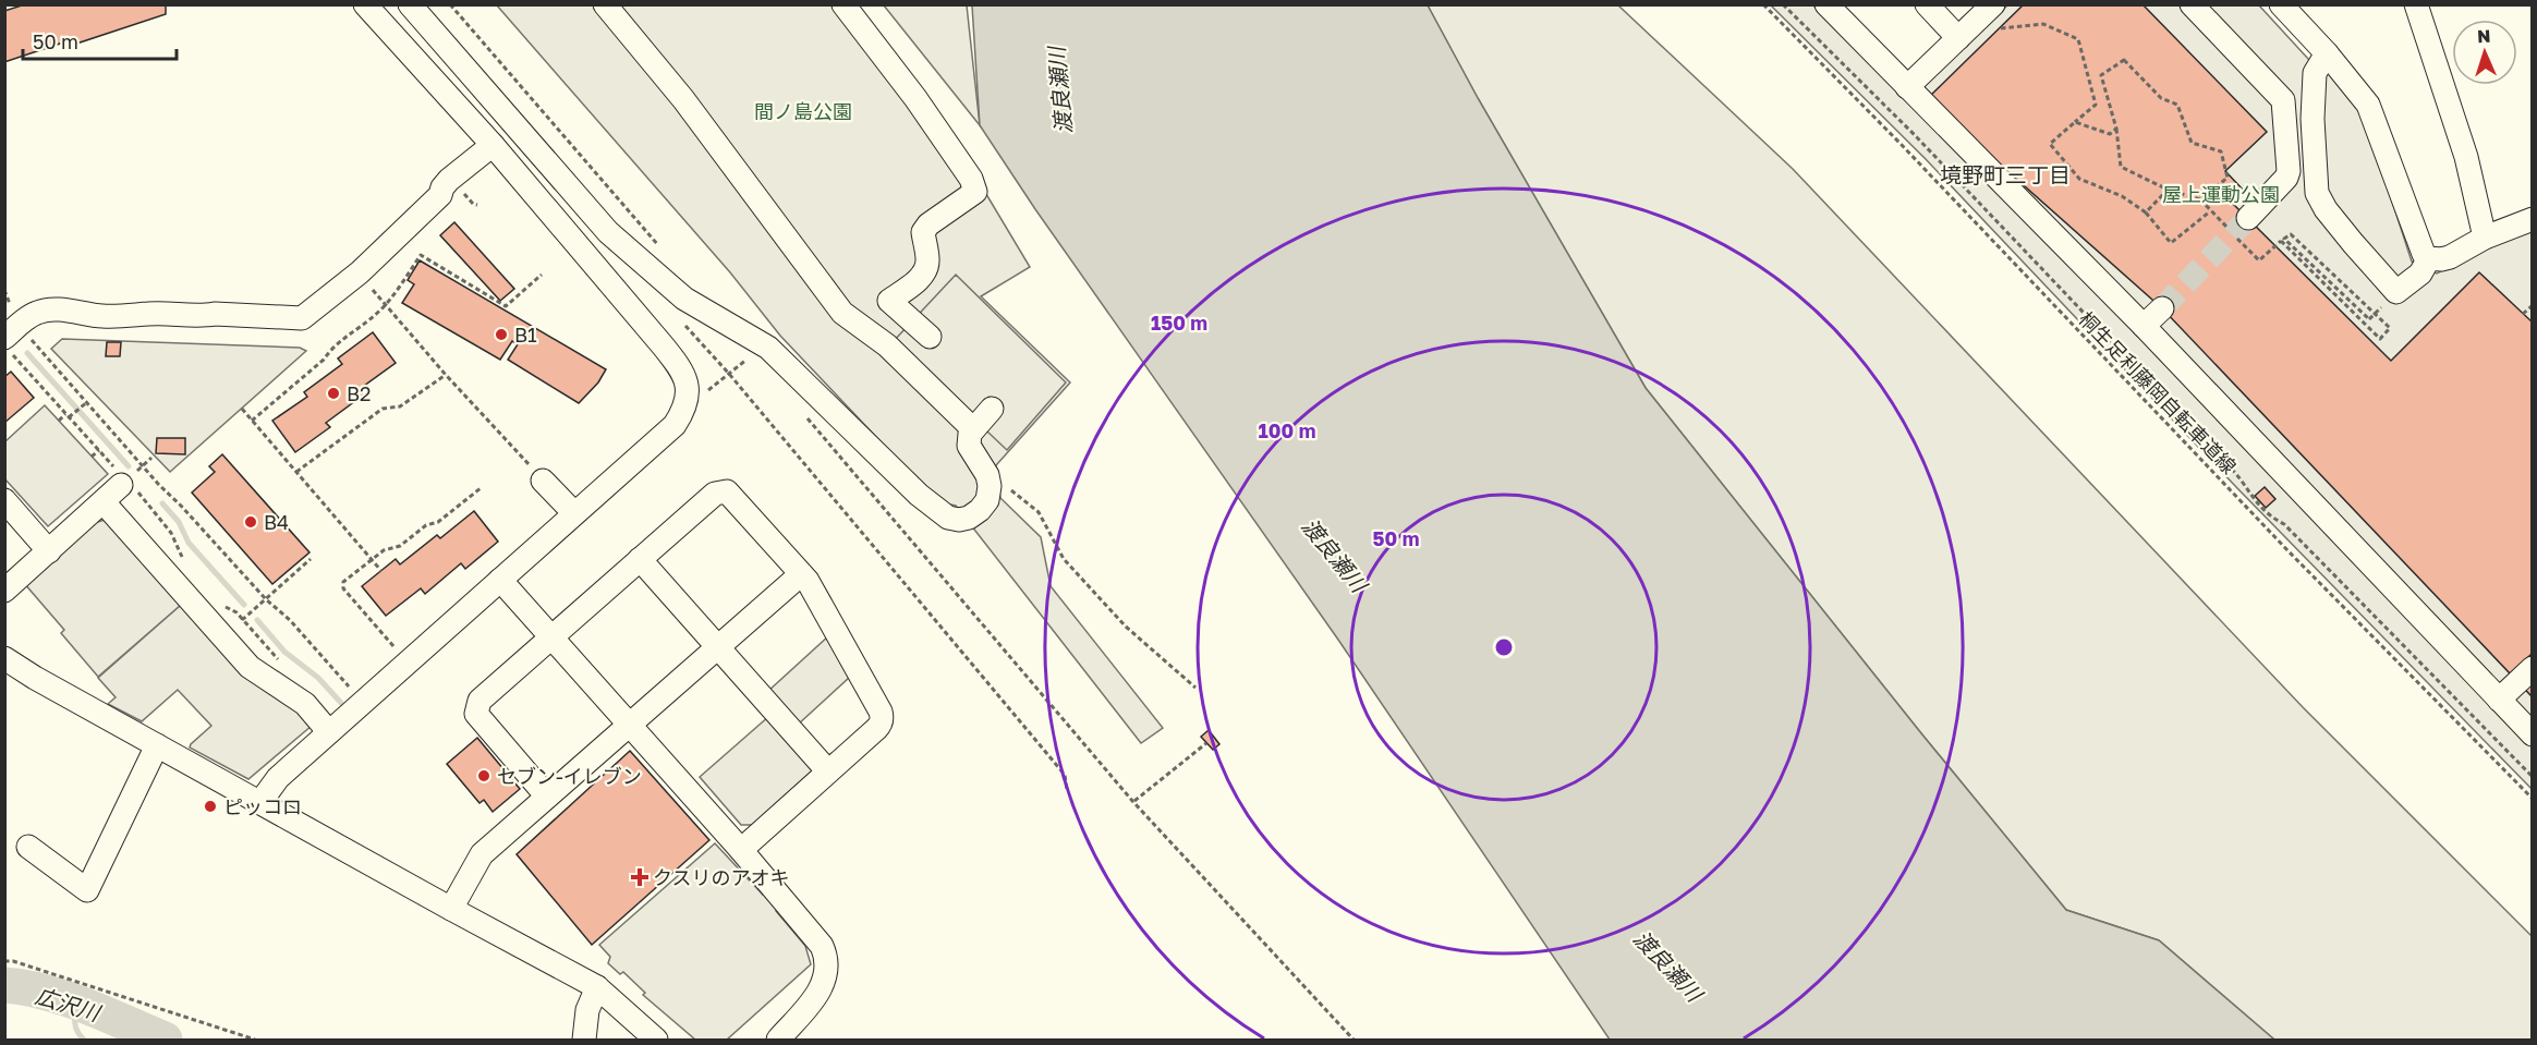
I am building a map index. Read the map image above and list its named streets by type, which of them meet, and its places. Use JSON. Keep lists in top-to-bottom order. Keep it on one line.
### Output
{"streets":{"path":["桐生足利藤岡自転車道線"]},"districts":["境野町三丁目"],"water":["渡良瀬川","広沢川"],"parks":["間ノ島公園","屋上運動公園"],"places":{"other":["B1","B2","B4","セブン-イレブン","ピッコロ"],"health":["クスリのアオキ"]},"scale_bar":"50 m","north":"top","rings":["150 m","100 m","50 m"]}
